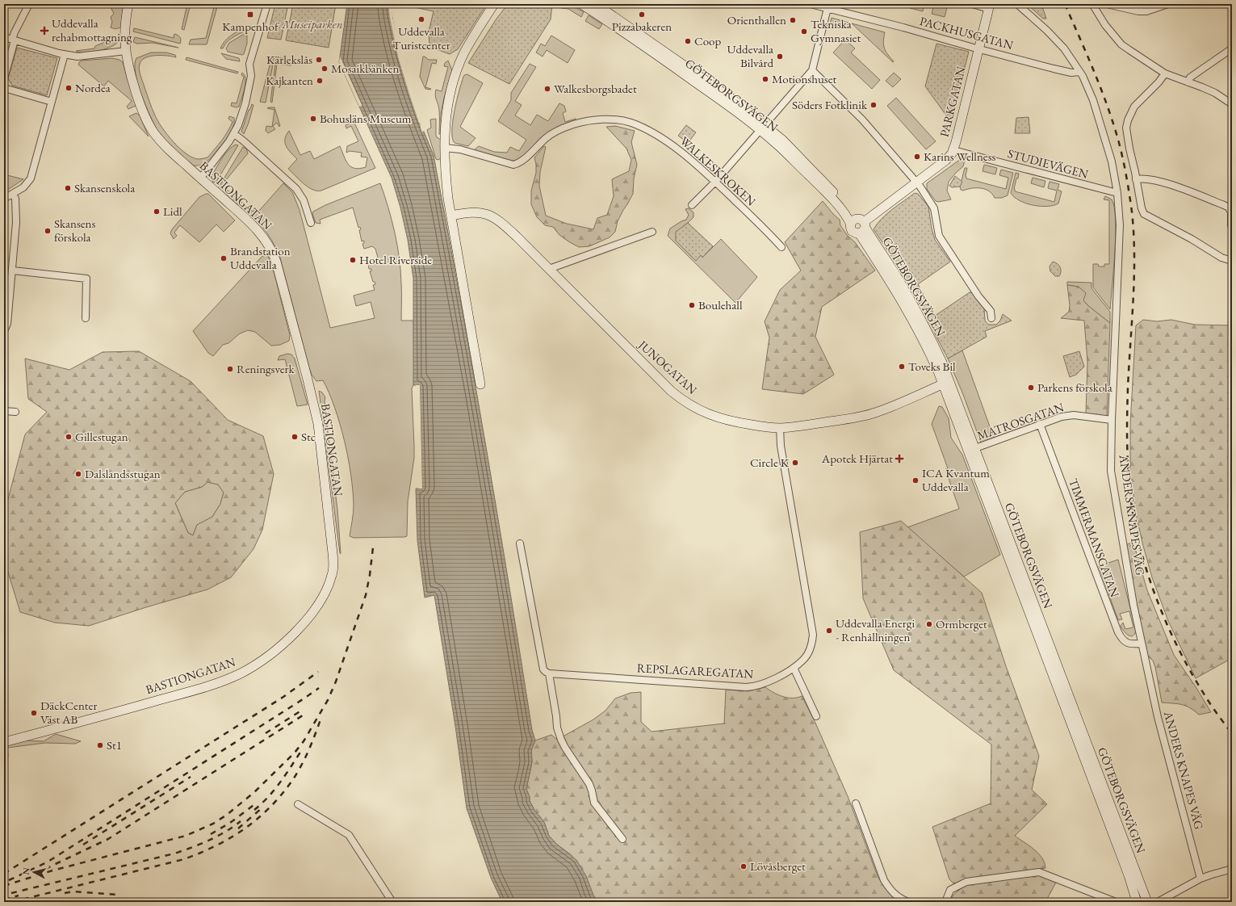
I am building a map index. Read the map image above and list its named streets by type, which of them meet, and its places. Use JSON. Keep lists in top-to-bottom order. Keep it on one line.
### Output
{"streets":{"main road":["GÖTEBORGSVÄGEN","PARKGATAN","BASTIONGATAN","JUNOGATAN"],"street":["PACKHUSGATAN","STUDIEVÄGEN","WALKESKROKEN","MATROSGATAN","ANDERS KNAPES VÄG","TIMMERMANSGATAN","REPSLAGAREGATAN"]},"crossings":[["PACKHUSGATAN","PARKGATAN"],["PACKHUSGATAN","ANDERS KNAPES VÄG"],["GÖTEBORGSVÄGEN","PARKGATAN"],["GÖTEBORGSVÄGEN","JUNOGATAN"],["GÖTEBORGSVÄGEN","MATROSGATAN"],["PARKGATAN","STUDIEVÄGEN"],["STUDIEVÄGEN","ANDERS KNAPES VÄG"],["JUNOGATAN","REPSLAGAREGATAN"],["MATROSGATAN","ANDERS KNAPES VÄG"],["MATROSGATAN","TIMMERMANSGATAN"],["ANDERS KNAPES VÄG","TIMMERMANSGATAN"]],"parks":["Museiparken"],"places":{"transit":["Kampenhof"],"other":["Pizzabakeren","Uddevalla Turistcenter","Orienthallen","Tekniska Gymnasiet","Coop","Uddevalla Bilvård","Kärlekslås","Mosaikbänken","Motionshuset","Kajkanten","Nordea","Walkesborgsbadet","Söders Fotklinik","Bohusläns Museum","Karins Wellness","Skansenskola","Lidl","Skansens förskola","Brandstation Uddevalla","Hotel Riverside","Boulehall","Toveks Bil","Reningsverk","Parkens förskola","Gillestugan","Stc","Circle K","Dalslandsstugan","ICA Kvantum Uddevalla","Ormberget","Uddevalla Energi - Renhållningen","DäckCenter Väst AB","St1","Lövåsberget"],"health":["Uddevalla rehabmottagning","Apotek Hjärtat"]},"north":"left"}
